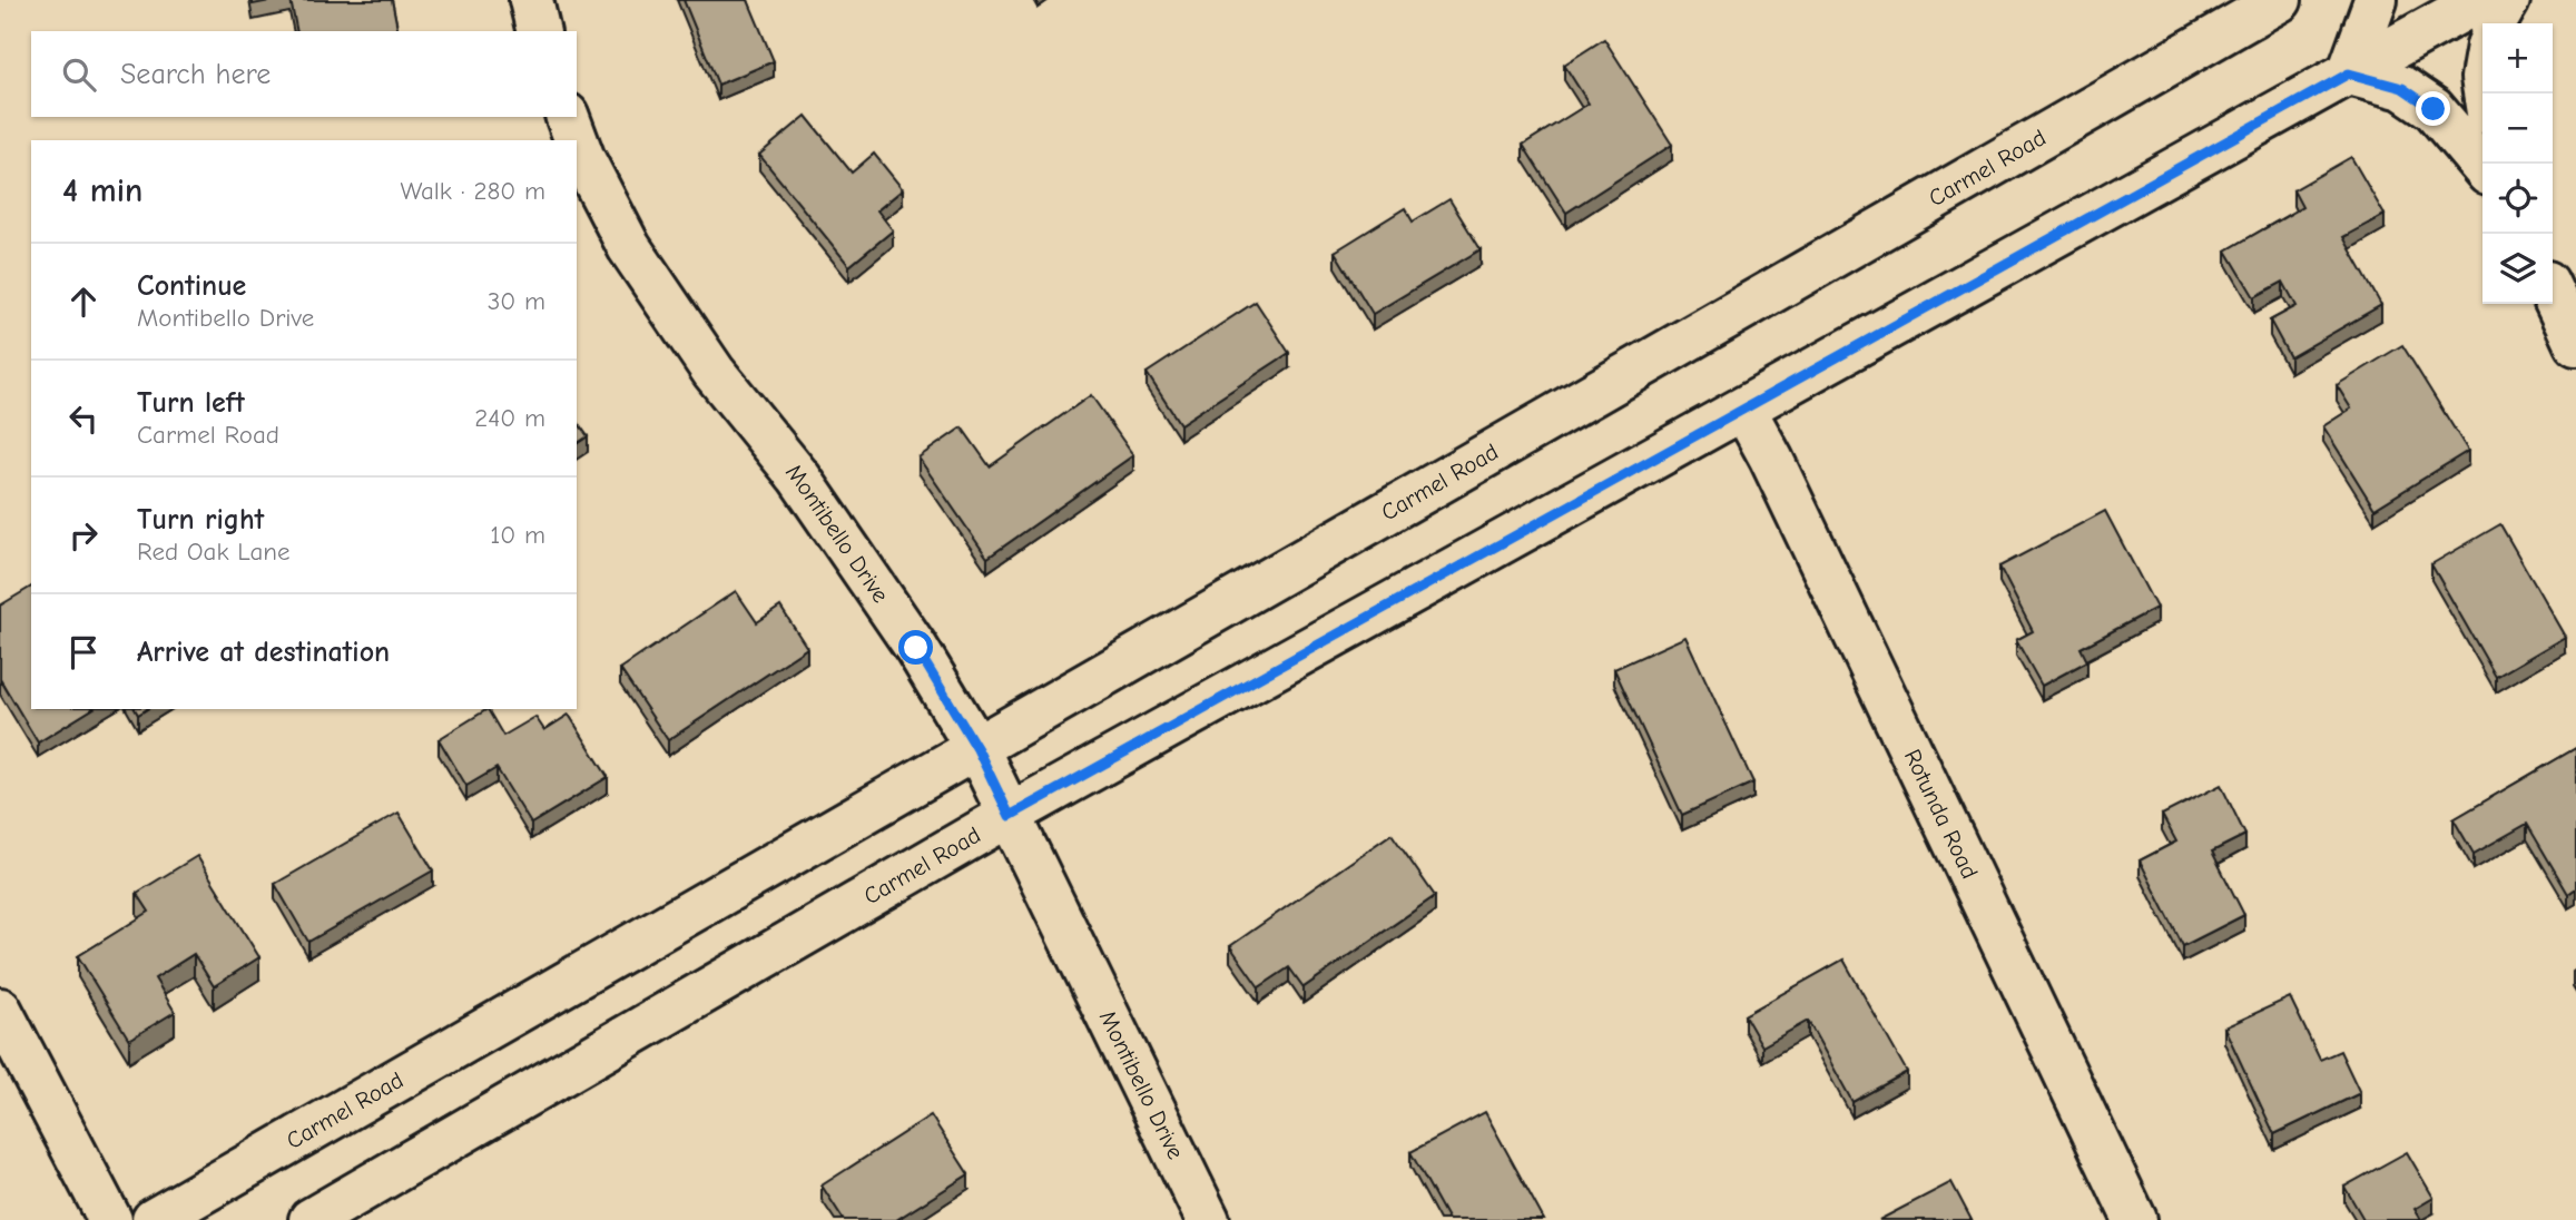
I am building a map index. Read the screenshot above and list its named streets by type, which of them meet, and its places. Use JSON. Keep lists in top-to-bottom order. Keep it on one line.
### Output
{"streets":{"main road":["Carmel Road","Montibello Drive","Rotunda Road"]},"crossings":[["Carmel Road","Montibello Drive"],["Carmel Road","Rotunda Road"]],"page":{"map_buttons":["+","−"],"search":"Search here","heading":["4 min","Walk · 280 m"],"list":[["Continue","Montibello Drive","30 m"],["Turn left","Carmel Road","240 m"],["Turn right","Red Oak Lane","10 m"],"Arrive at destination"]}}
